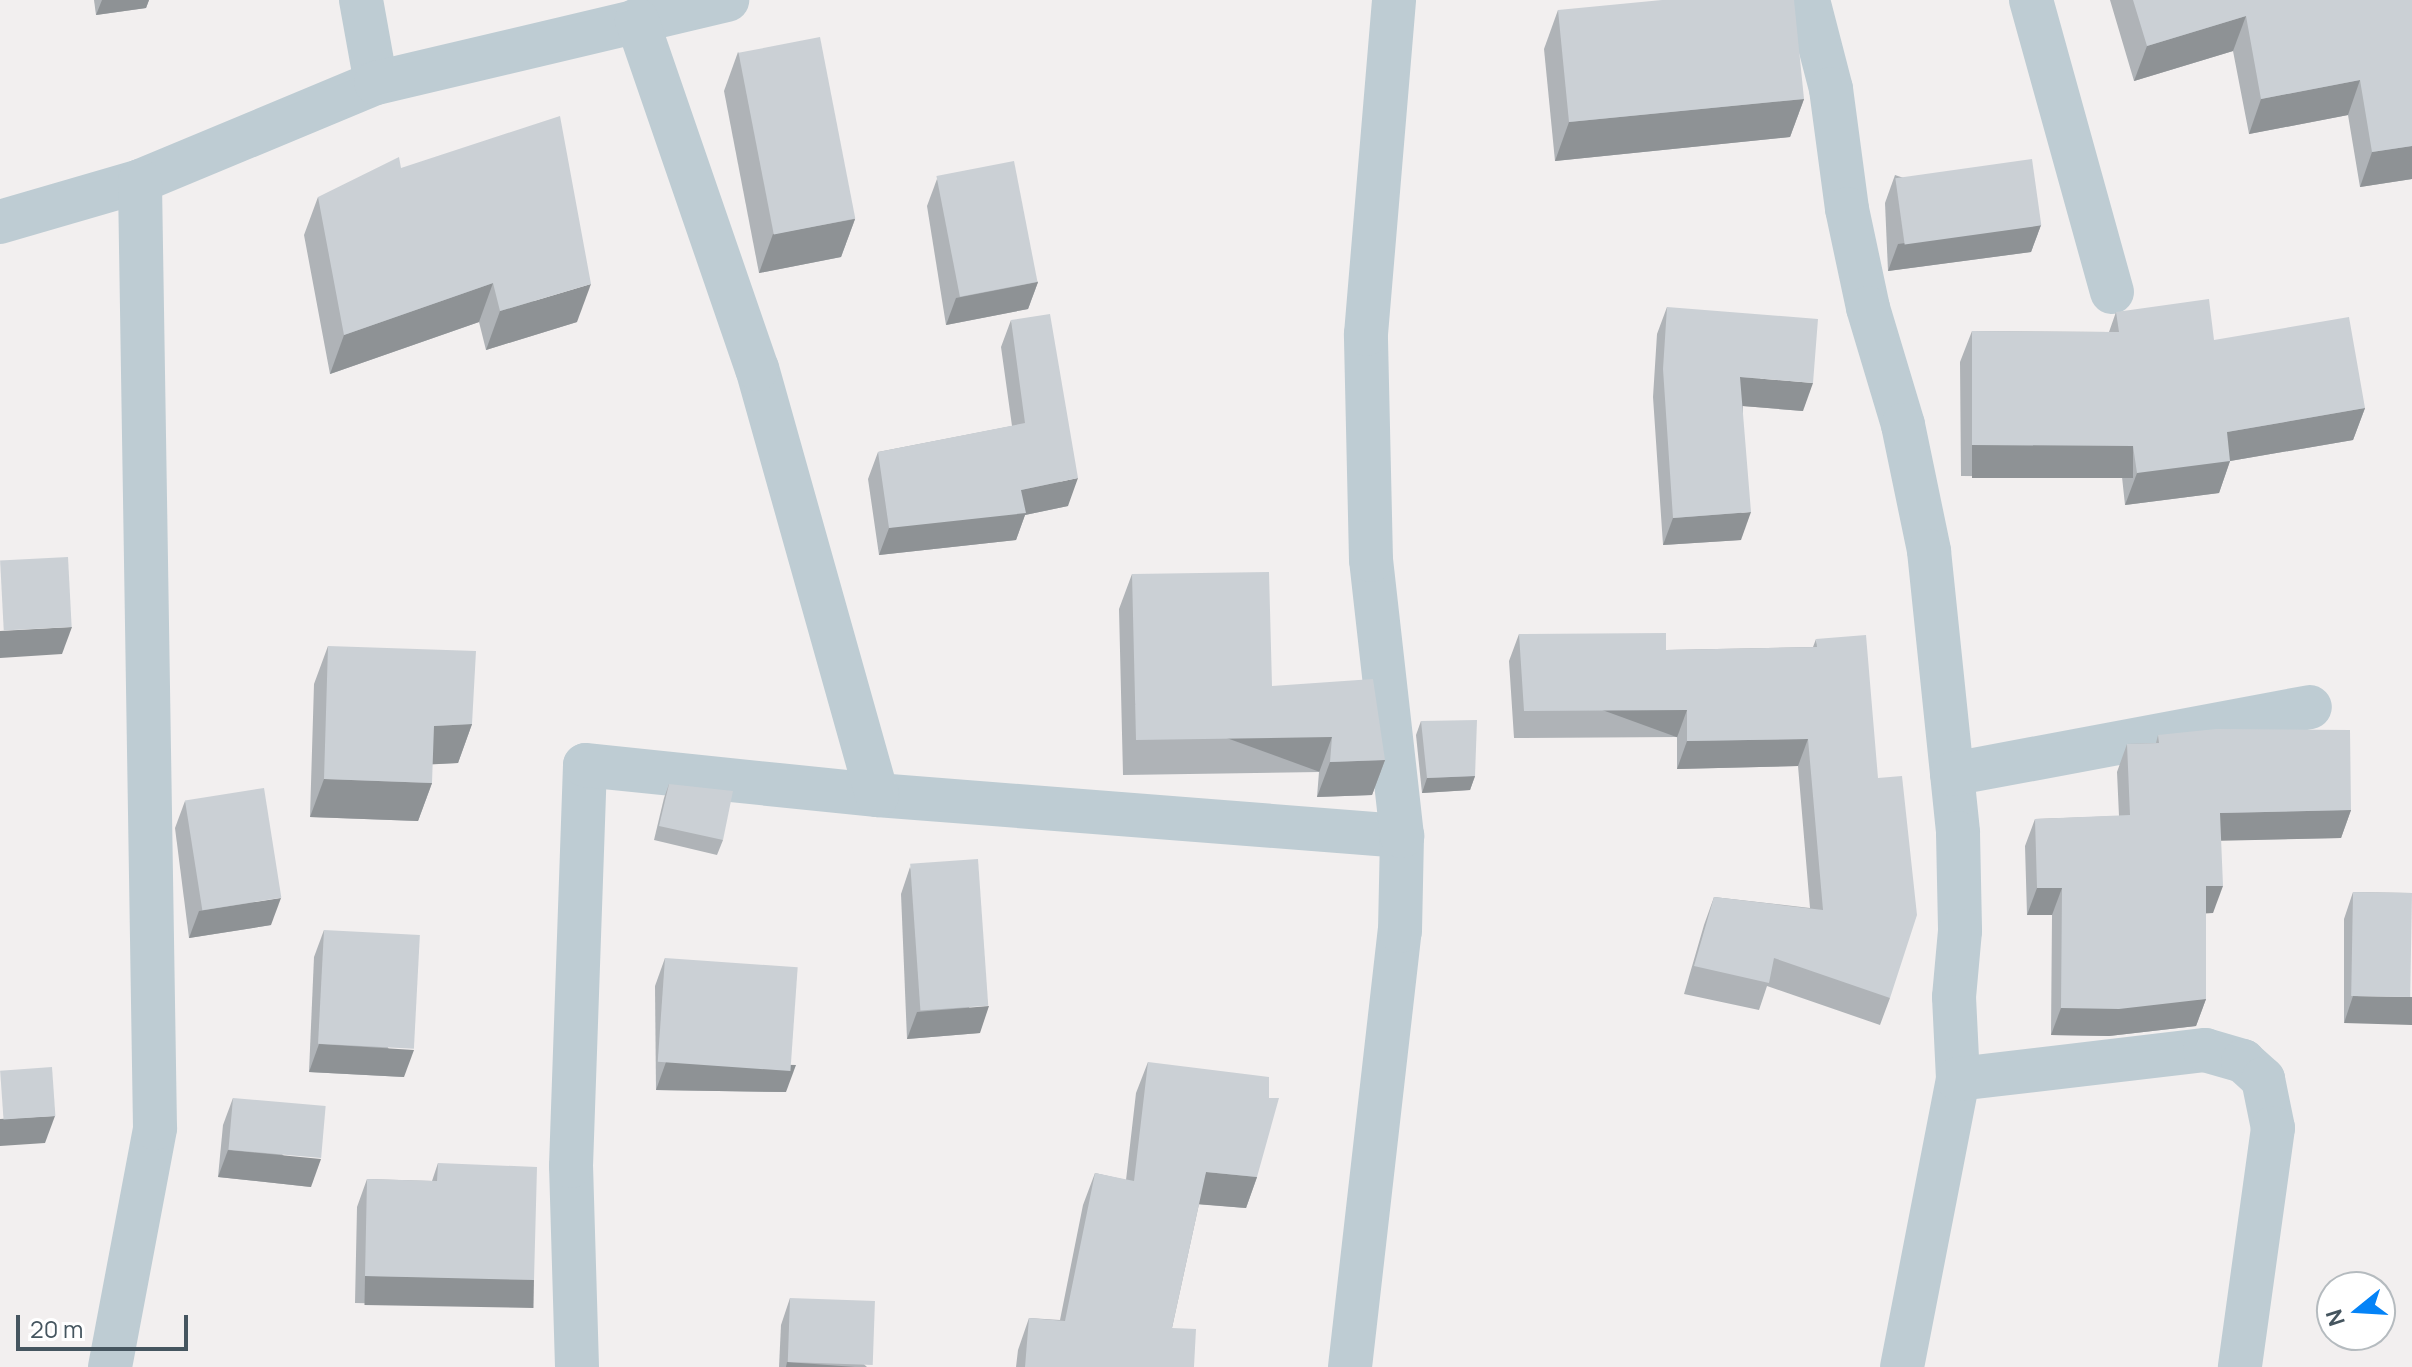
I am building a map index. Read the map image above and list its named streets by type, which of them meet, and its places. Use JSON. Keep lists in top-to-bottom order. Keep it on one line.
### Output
{"scale_bar":"20 m","north":"left"}
